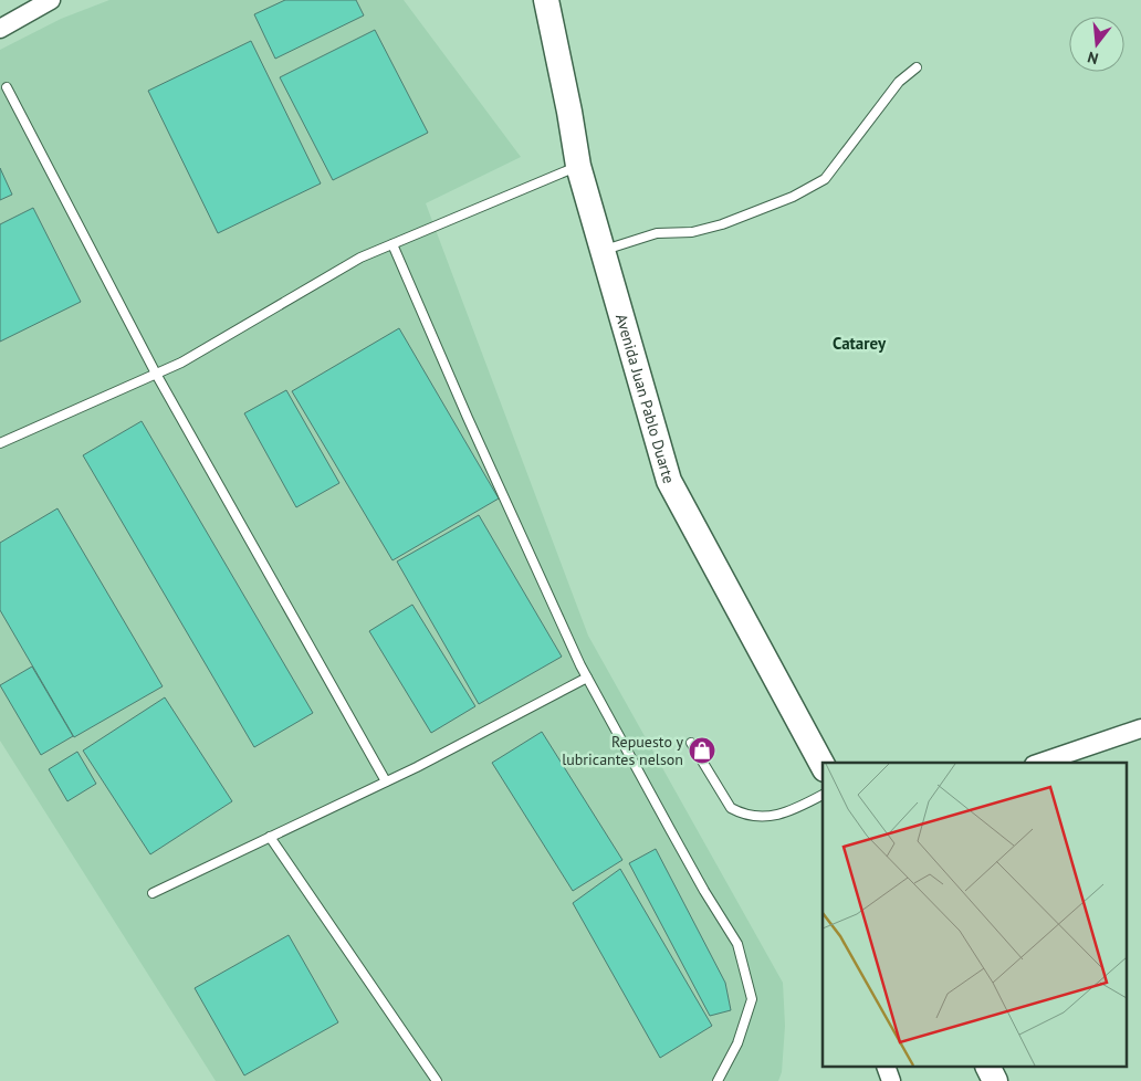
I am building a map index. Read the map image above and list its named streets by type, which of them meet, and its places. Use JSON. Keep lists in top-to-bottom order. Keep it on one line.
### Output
{"streets":{"main road":["Avenida Juan Pablo Duarte"]},"districts":["Catarey"],"places":{"shop":["Repuesto y lubricantes nelson"]},"north":"bottom"}
